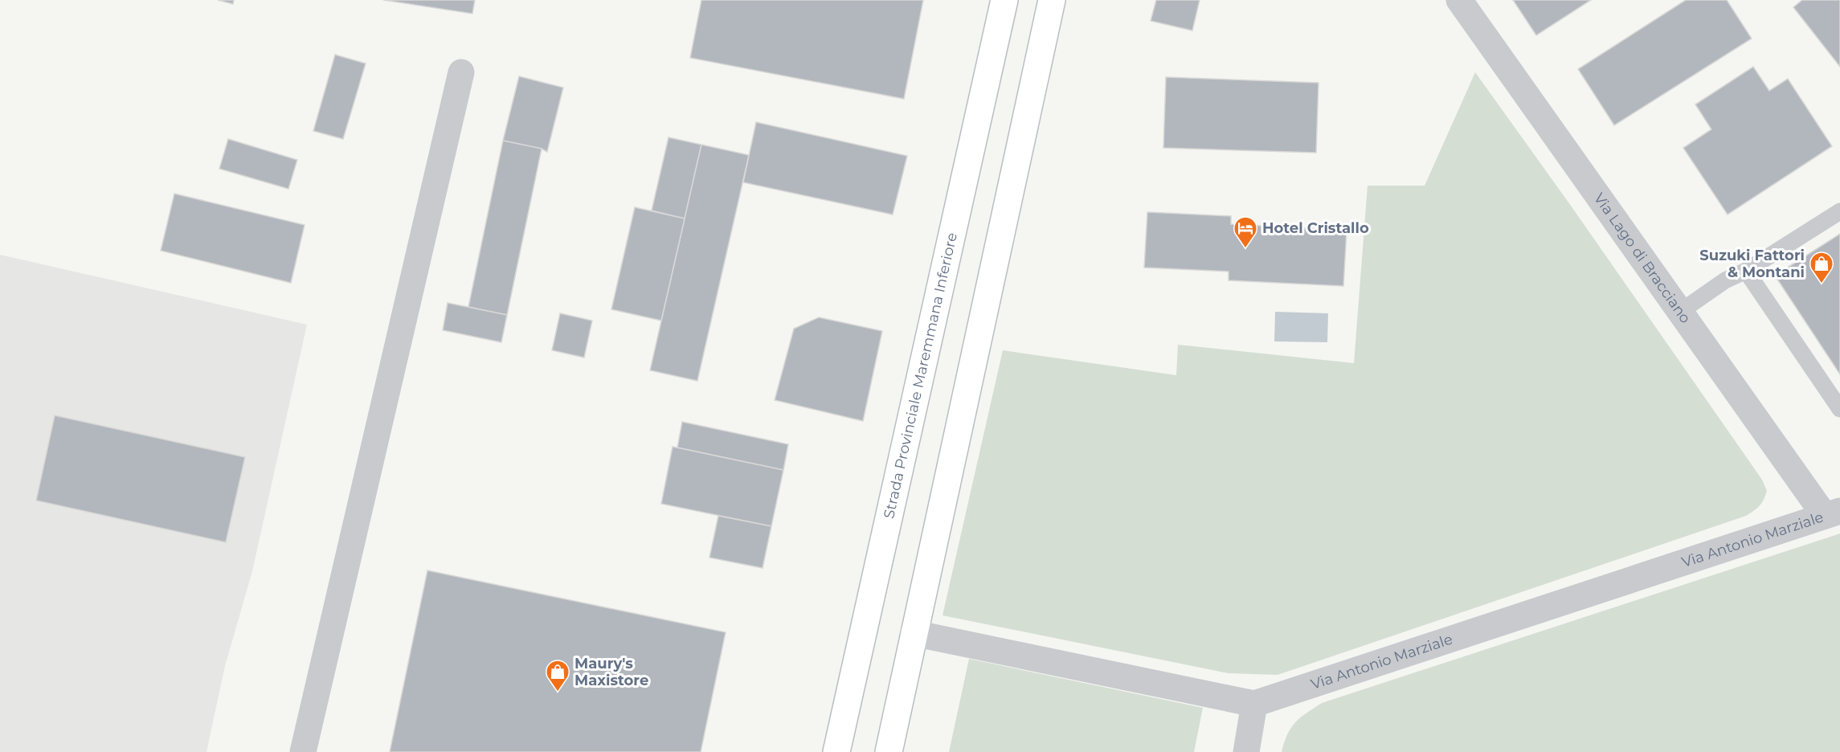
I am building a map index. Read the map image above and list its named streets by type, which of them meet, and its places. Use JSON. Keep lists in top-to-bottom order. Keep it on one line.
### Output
{"streets":{"main road":["Strada Provinciale Maremmana Inferiore"],"street":["Via Lago di Bracciano","Via Antonio Marziale"]},"crossings":[["Via Lago di Bracciano","Via Antonio Marziale"]],"places":{"hotel":["Hotel Cristallo"],"shop":["Suzuki Fattori & Montani","Maury's Maxistore"]}}
